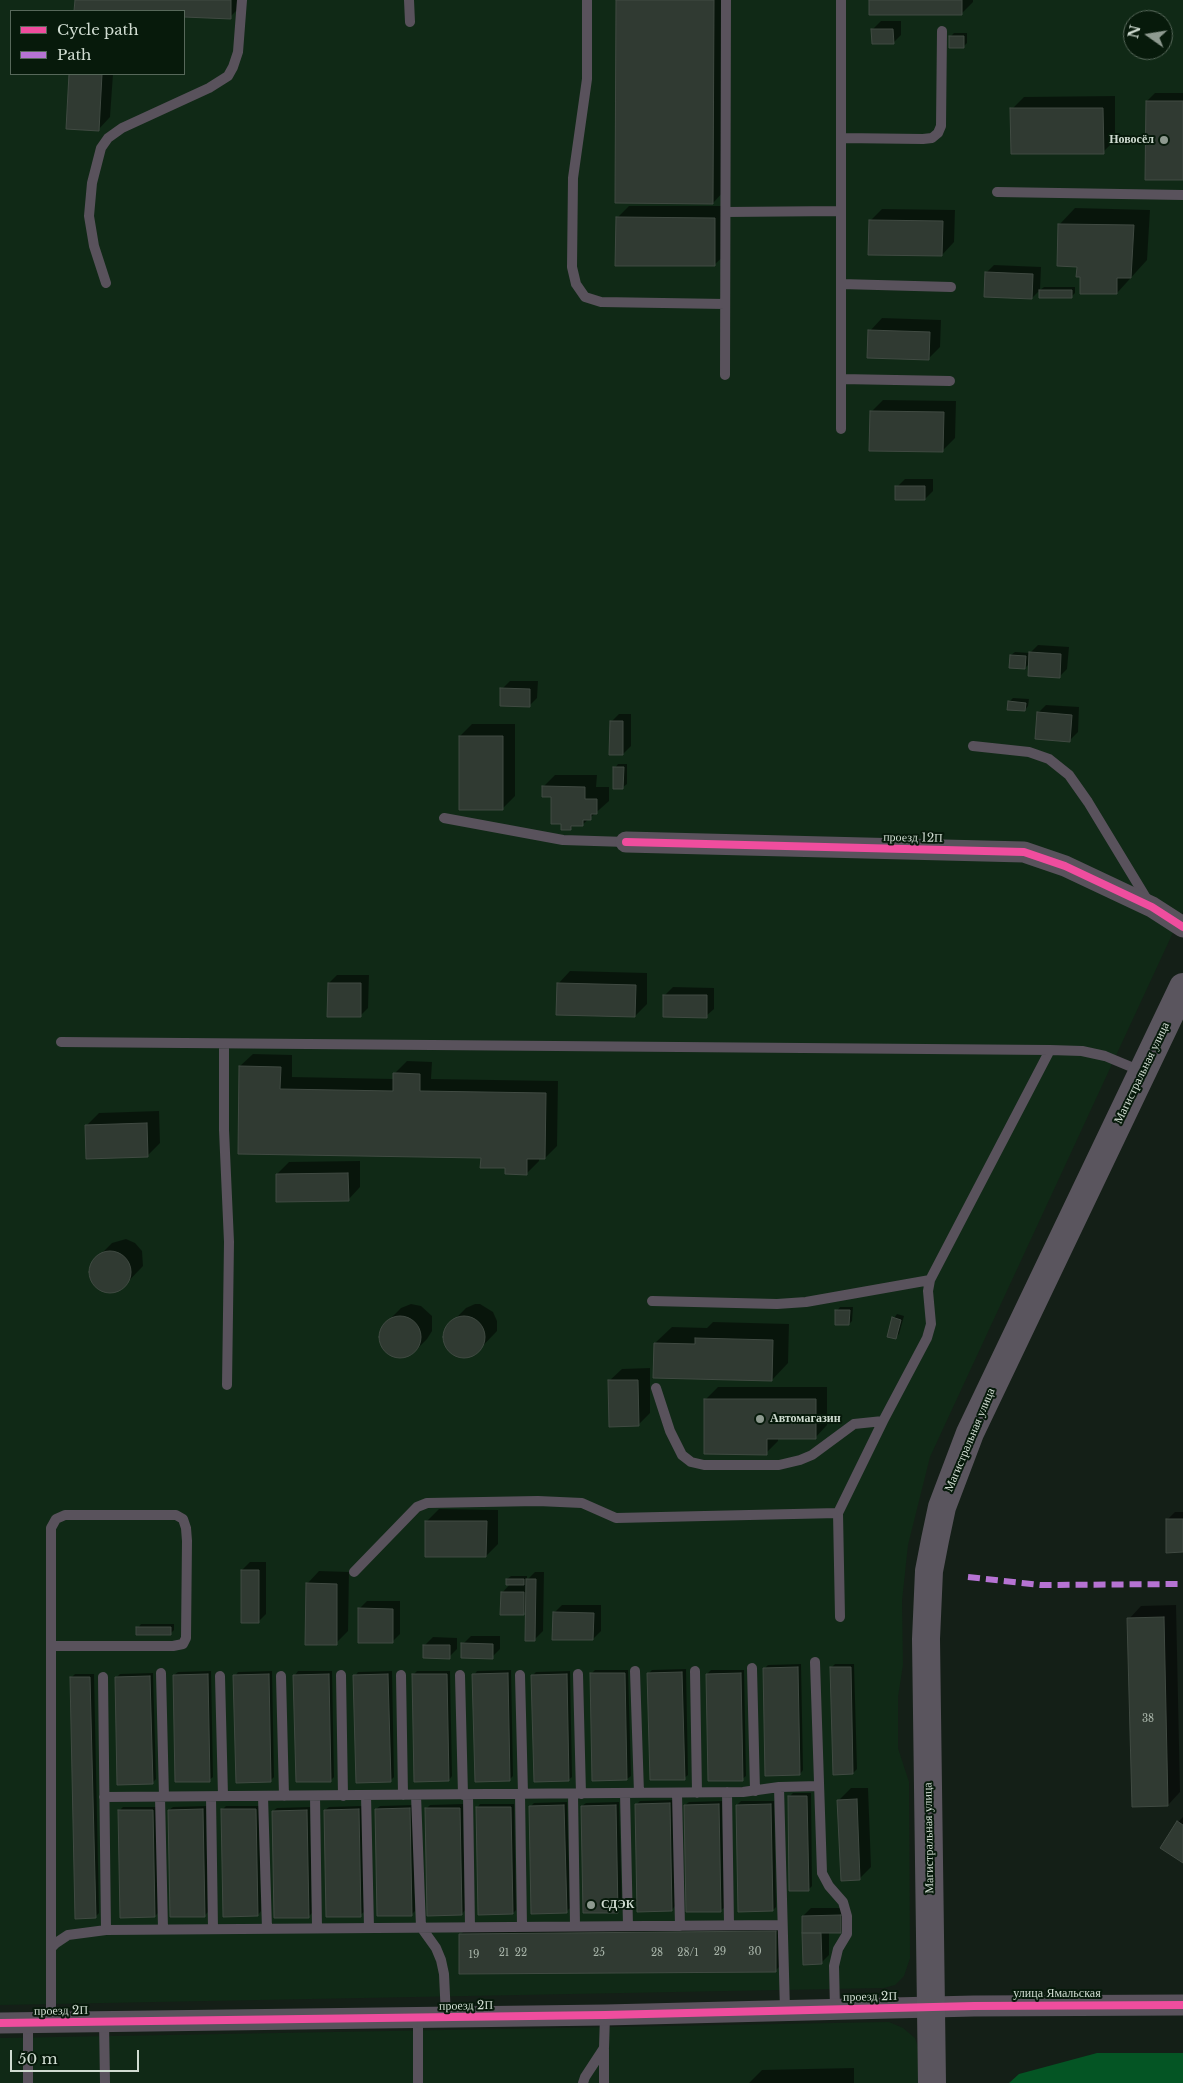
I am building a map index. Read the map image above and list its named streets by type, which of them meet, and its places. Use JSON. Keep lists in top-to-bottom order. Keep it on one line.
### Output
{"streets":{"main road":["Магистральная улица"],"street":["проезд 12П","улица Ямальская","проезд 2П"]},"crossings":[["Магистральная улица","улица Ямальская"],["Магистральная улица","проезд 2П"],["улица Ямальская","проезд 2П"]],"places":["Новосёл","Автомагазин","СДЭК"],"house_numbers":["38","29","30","21","22","25","28","28/1","19"],"legend":["Cycle path","Path"],"scale_bar":"50 m","north":"left"}
